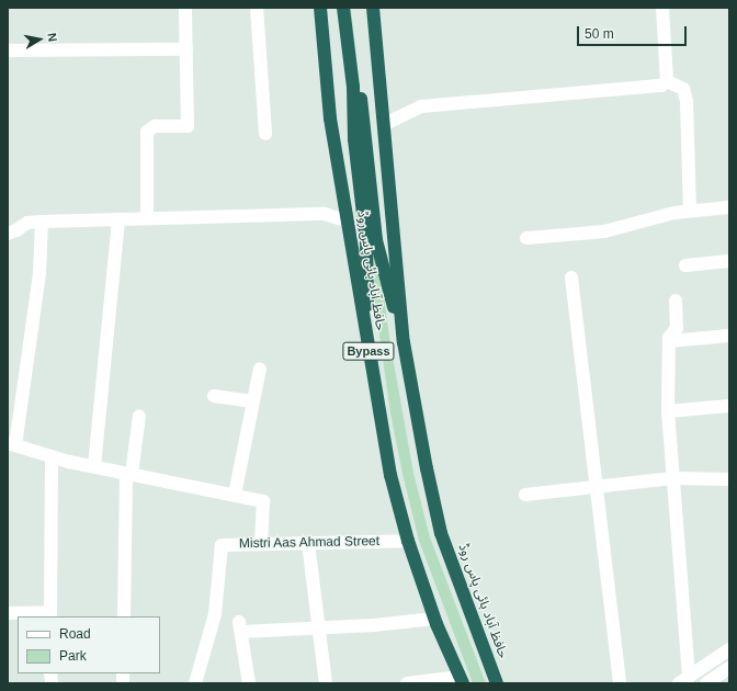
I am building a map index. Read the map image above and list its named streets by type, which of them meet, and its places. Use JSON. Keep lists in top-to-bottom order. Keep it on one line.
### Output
{"streets":{"highway":["حافظ آباد بائی پاس روڈ","Bypass"],"street":["Mistri Aas Ahmad Street"]},"crossings":[["حافظ آباد بائی پاس روڈ","Bypass"],["حافظ آباد بائی پاس روڈ","Mistri Aas Ahmad Street"]],"legend":["Road","Park"],"scale_bar":"50 m","north":"right"}
